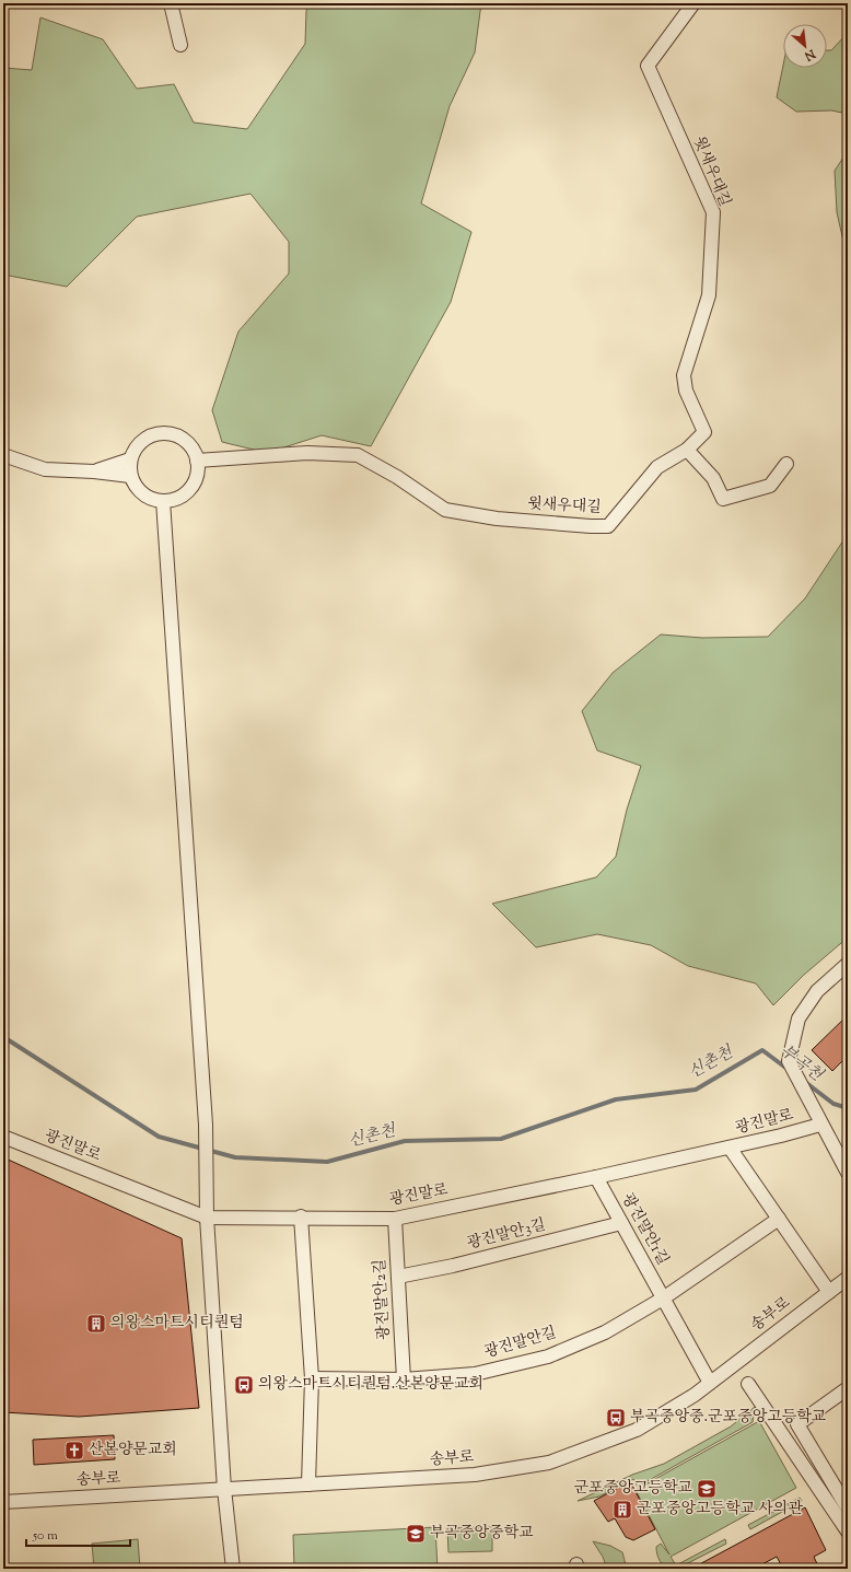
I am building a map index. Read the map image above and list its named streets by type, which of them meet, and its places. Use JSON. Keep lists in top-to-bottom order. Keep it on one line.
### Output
{"streets":{"street":["윗새우대길","광진말로","광진말안1길","광진말안3길","광진말안2길","송부로","광진말안길"]},"crossings":[["광진말로","광진말안1길"],["광진말로","광진말안2길"],["광진말안1길","광진말안3길"],["광진말안1길","송부로"],["광진말안1길","광진말안길"],["광진말안3길","광진말안2길"],["광진말안2길","광진말안길"]],"water":["신촌천","부곡천"],"places":{"building":["의왕스마트시티퀀텀","군포중앙고등학교 사의관"],"bus stop":["의왕스마트시티퀀텀.산본양문교회","부곡중앙중.군포중앙고등학교"],"church":["산본양문교회"],"school or university":["군포중앙고등학교","부곡중앙중학교"]},"scale_bar":"50 m","north":"bottom right"}
